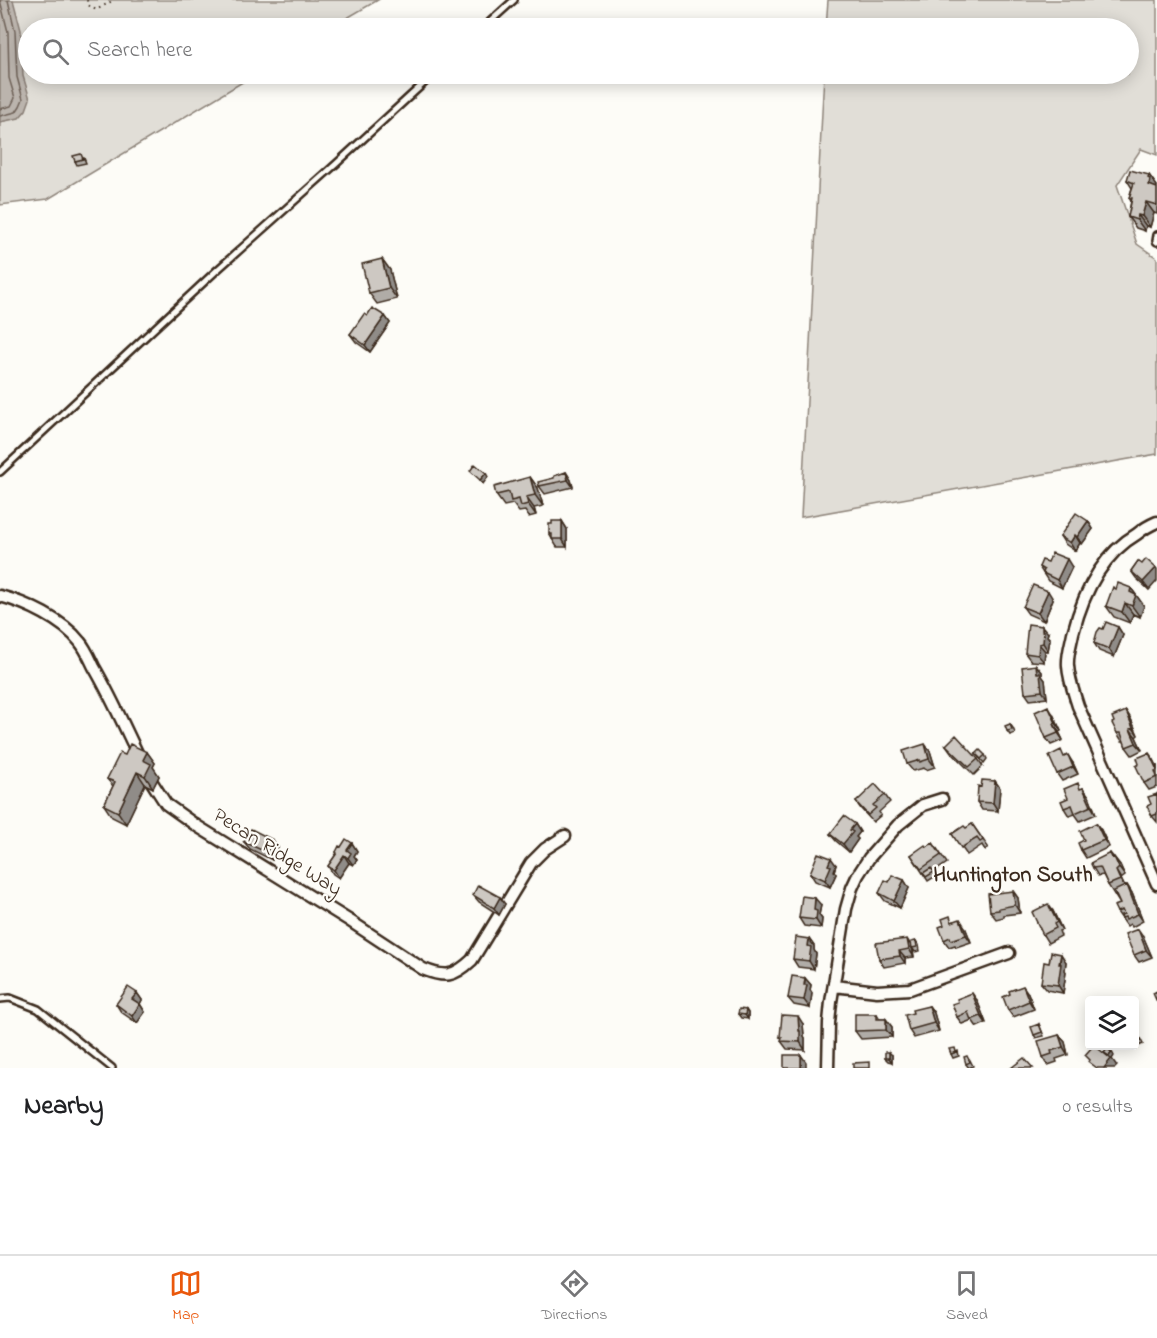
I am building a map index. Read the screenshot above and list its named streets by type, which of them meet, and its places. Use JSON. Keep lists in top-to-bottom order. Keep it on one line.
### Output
{"streets":{"street":["Pecan Ridge Way"]},"districts":["Huntington South"],"page":{"search":"Search here","heading":["Nearby","0 results"],"nav":["Map","Directions","Saved"]}}
